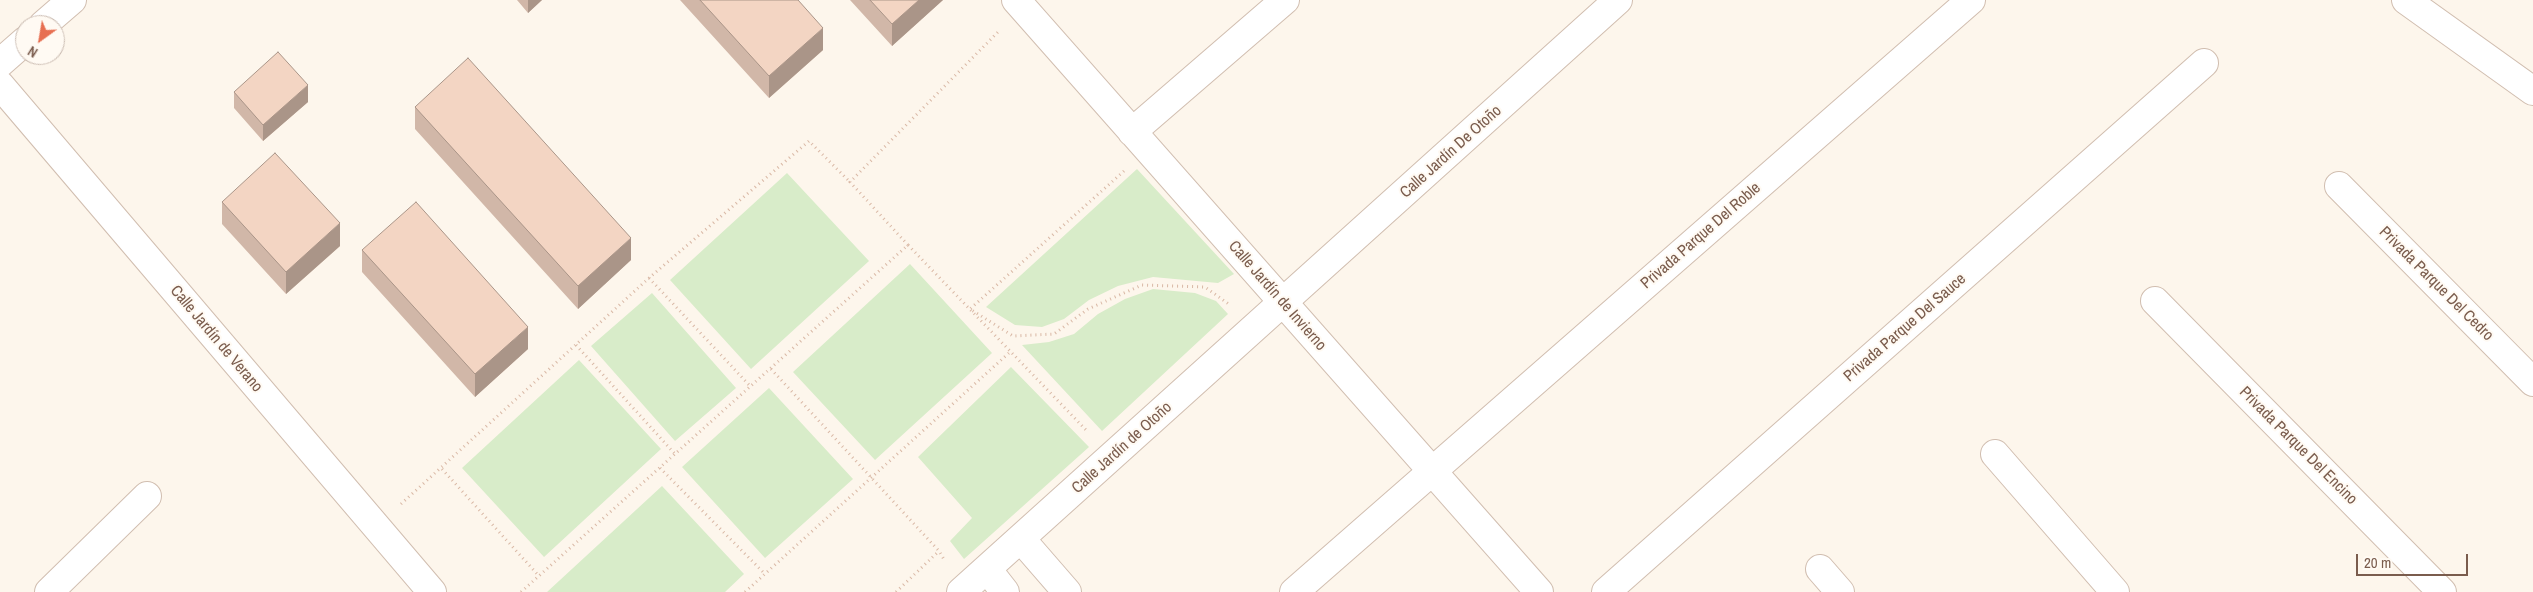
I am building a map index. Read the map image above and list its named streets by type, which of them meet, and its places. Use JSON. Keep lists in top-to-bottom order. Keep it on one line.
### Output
{"streets":{"street":["Calle Jardín De Otoño","Privada Parque Del Roble","Privada Parque Del Cedro","Calle Jardín de Invierno","Privada Parque Del Sauce","Calle Jardín de Verano","Privada Parque Del Encino","Calle Jardín de Otoño"]},"crossings":[["Calle Jardín De Otoño","Calle Jardín de Invierno"],["Calle Jardín De Otoño","Calle Jardín de Otoño"],["Privada Parque Del Roble","Calle Jardín de Invierno"],["Calle Jardín de Invierno","Calle Jardín de Otoño"]],"scale_bar":"20 m","north":"bottom left"}
